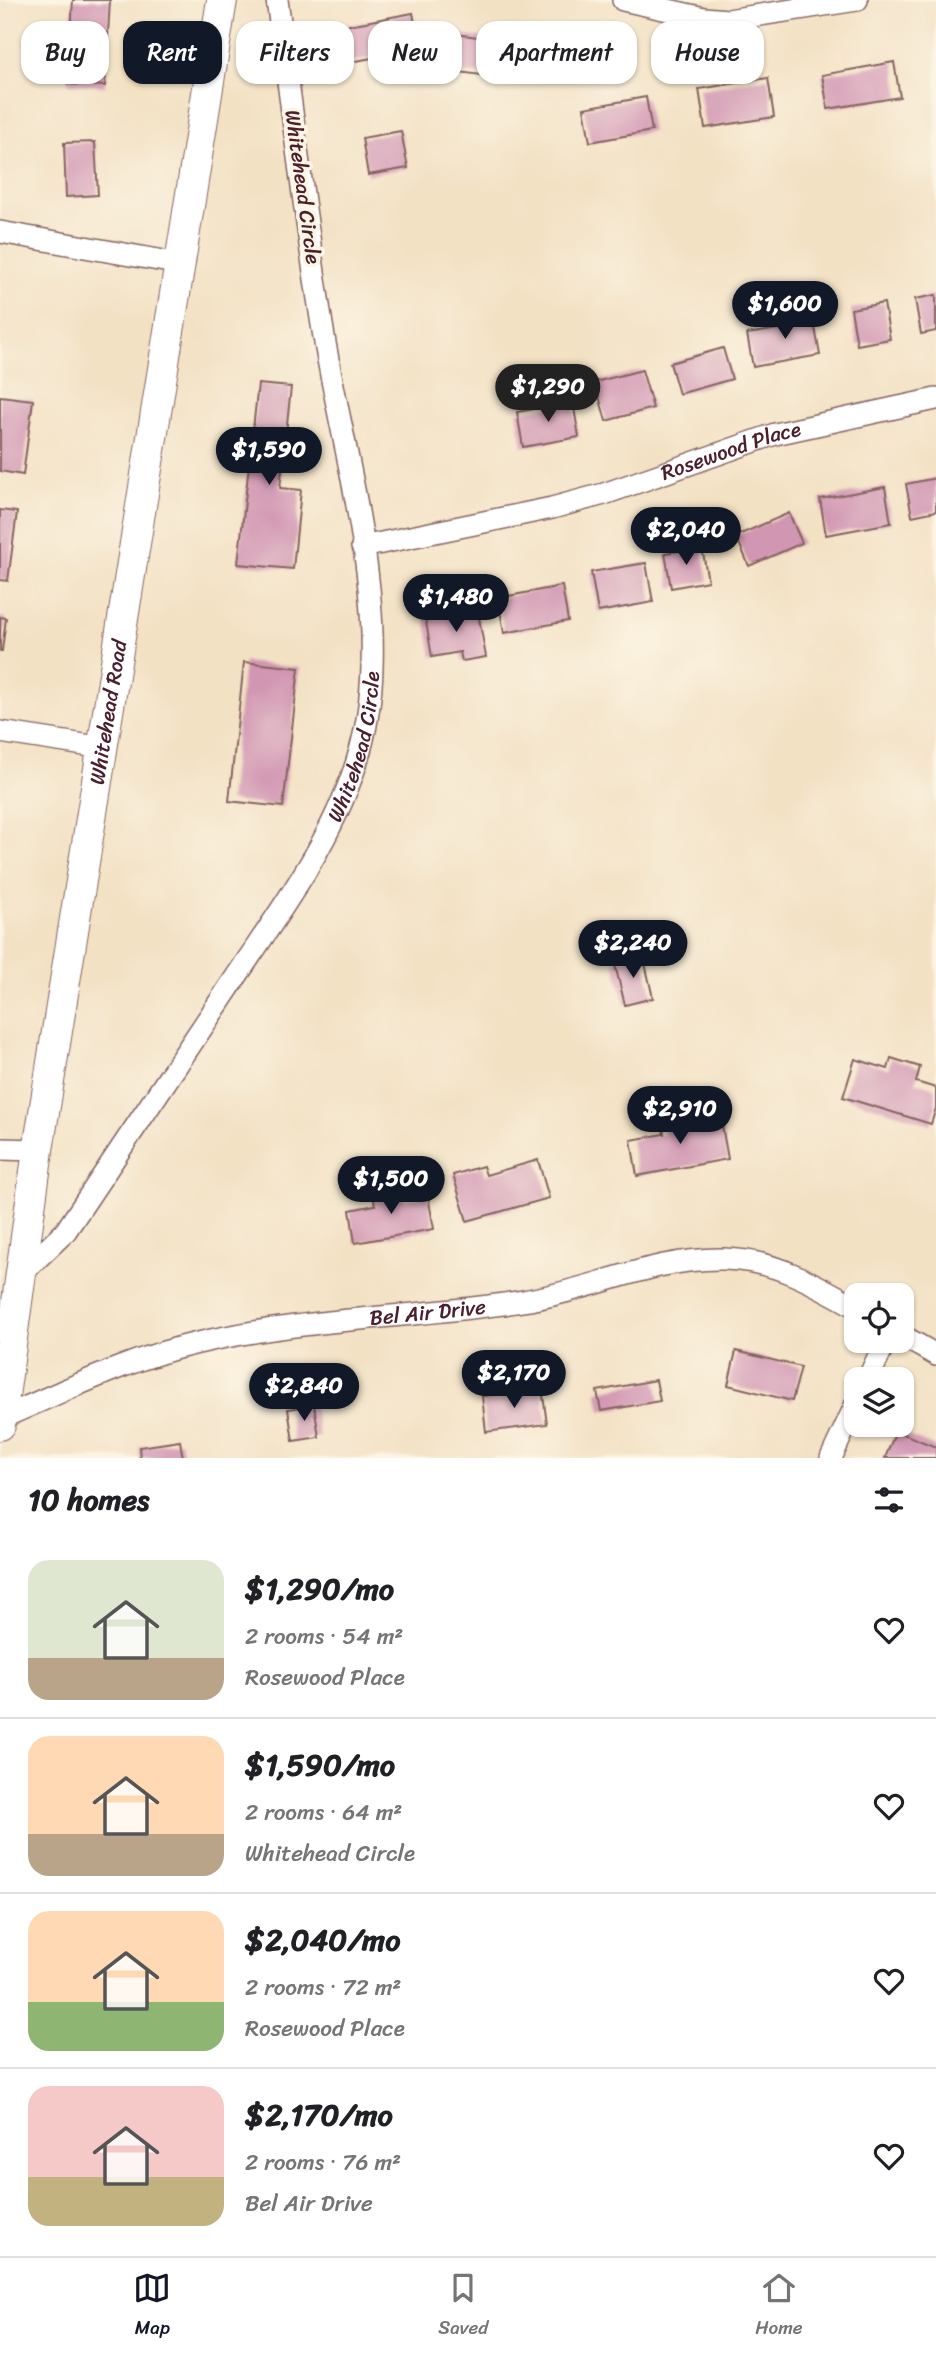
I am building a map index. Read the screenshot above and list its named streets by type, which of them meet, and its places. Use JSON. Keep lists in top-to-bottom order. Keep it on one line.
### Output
{"streets":{"main road":["Whitehead Road"],"street":["Whitehead Circle","Rosewood Place","Bel Air Drive"]},"crossings":[["Whitehead Circle","Rosewood Place"],["Whitehead Circle","Whitehead Road"],["Whitehead Road","Bel Air Drive"]],"page":{"chip":["Buy","Rent","Filters","New","Apartment","House"],"price":["$1,600","$1,290","$1,590","$2,040","$1,480","$2,240","$2,910","$1,500","$2,170","$2,840"],"heading":"10 homes","list":[{"name":"$1,290/mo","note":"2 rooms · 54 m² · Rosewood Place"},{"name":"$1,590/mo","note":"2 rooms · 64 m² · Whitehead Circle"},{"name":"$2,040/mo","note":"2 rooms · 72 m² · Rosewood Place"},{"name":"$2,170/mo","note":"2 rooms · 76 m² · Bel Air Drive"}],"tabs":["Map","Saved","Home"]}}
